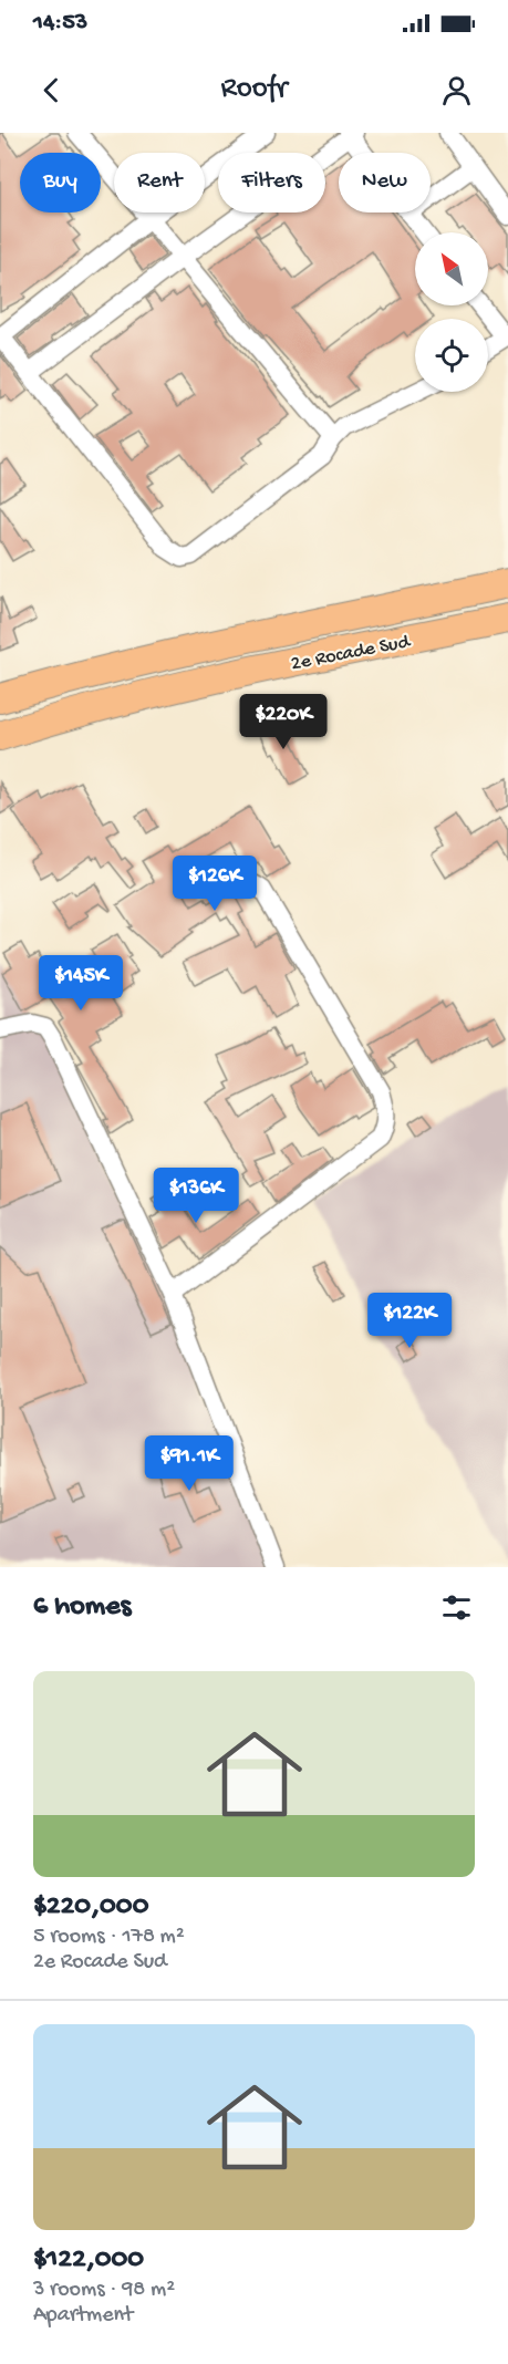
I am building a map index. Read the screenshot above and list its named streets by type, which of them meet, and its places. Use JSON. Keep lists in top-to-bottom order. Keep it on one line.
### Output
{"streets":{"highway":["2e Rocade Sud"]},"north":"top left","page":{"status":"14:53","header":"Roofr","chip":["Buy","Rent","Filters","New"],"price":["$220K","$126K","$145K","$136K","$122K","$91.1K"],"heading":"6 homes","list":[{"name":"$220,000","note":"5 rooms · 178 m² · 2e Rocade Sud"},{"name":"$122,000","note":"3 rooms · 98 m² · Apartment"}]}}
